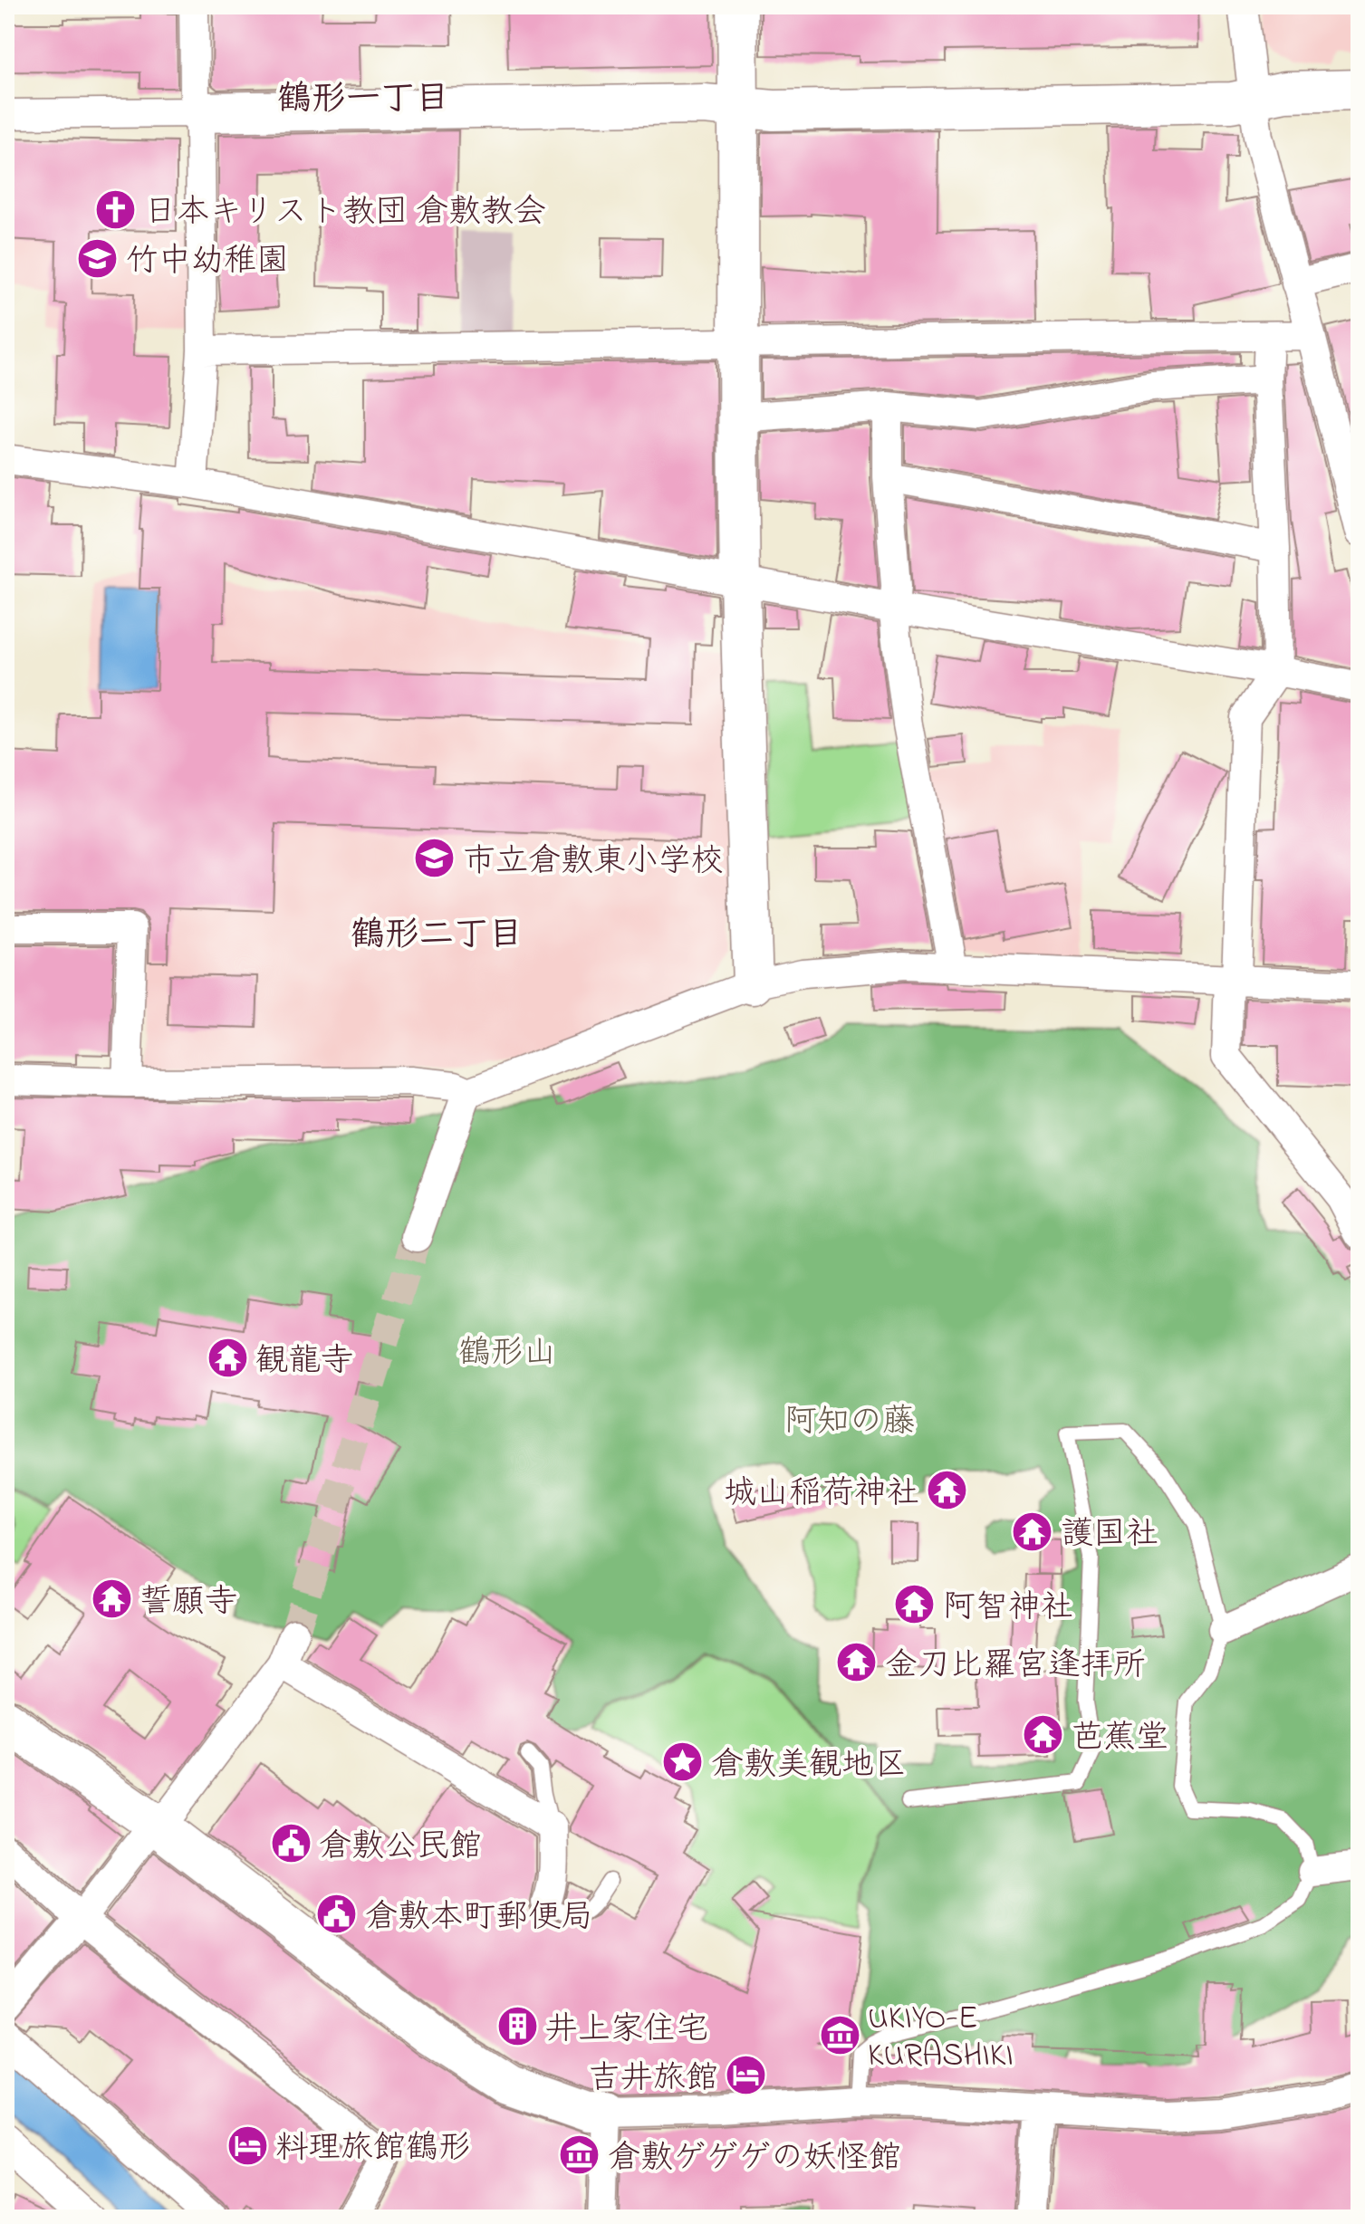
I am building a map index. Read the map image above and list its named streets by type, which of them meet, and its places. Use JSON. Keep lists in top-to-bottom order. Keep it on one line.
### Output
{"districts":["鶴形一丁目","鶴形二丁目"],"parks":["鶴形山","阿知の藤"],"places":{"church":["日本キリスト教団 倉敷教会"],"school or university":["竹中幼稚園","市立倉敷東小学校"],"temple":["観龍寺","城山稲荷神社","護国社","誓願寺","阿智神社","金刀比羅宮逢拝所","芭蕉堂"],"place":["倉敷美観地区"],"public building":["倉敷公民館","倉敷本町郵便局"],"building":["井上家住宅"],"museum":["UKIYO-E KURASHIKI","倉敷ゲゲゲの妖怪館"],"hotel":["吉井旅館","料理旅館鶴形"]}}
